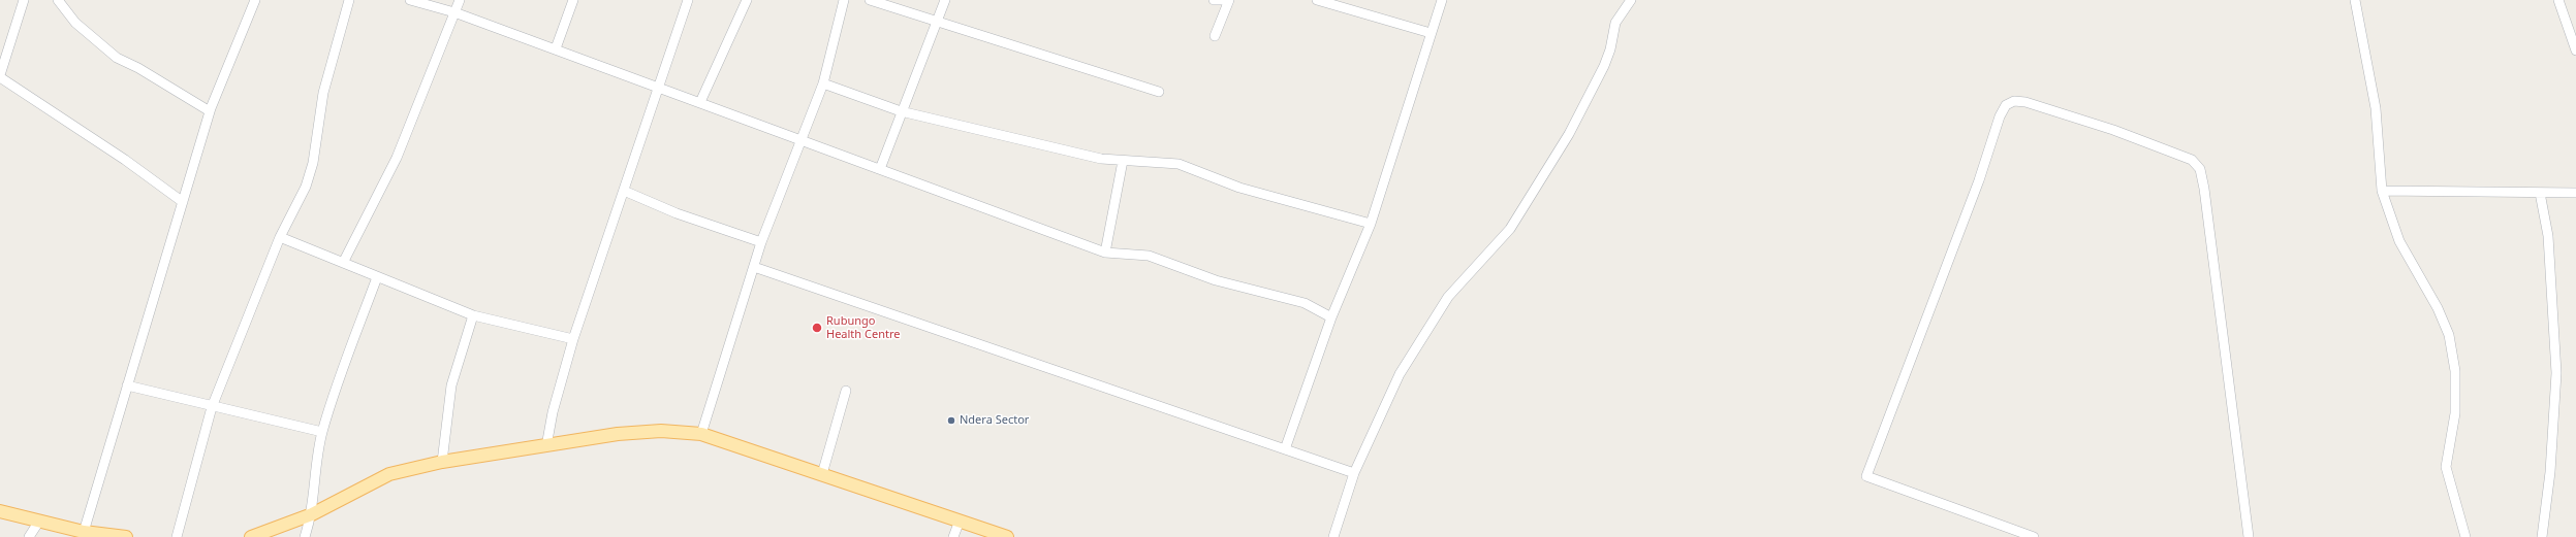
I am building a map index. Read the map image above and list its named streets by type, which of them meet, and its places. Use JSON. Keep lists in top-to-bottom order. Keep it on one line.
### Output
{"places":["Rubungo Health Centre","Ndera Sector"]}
